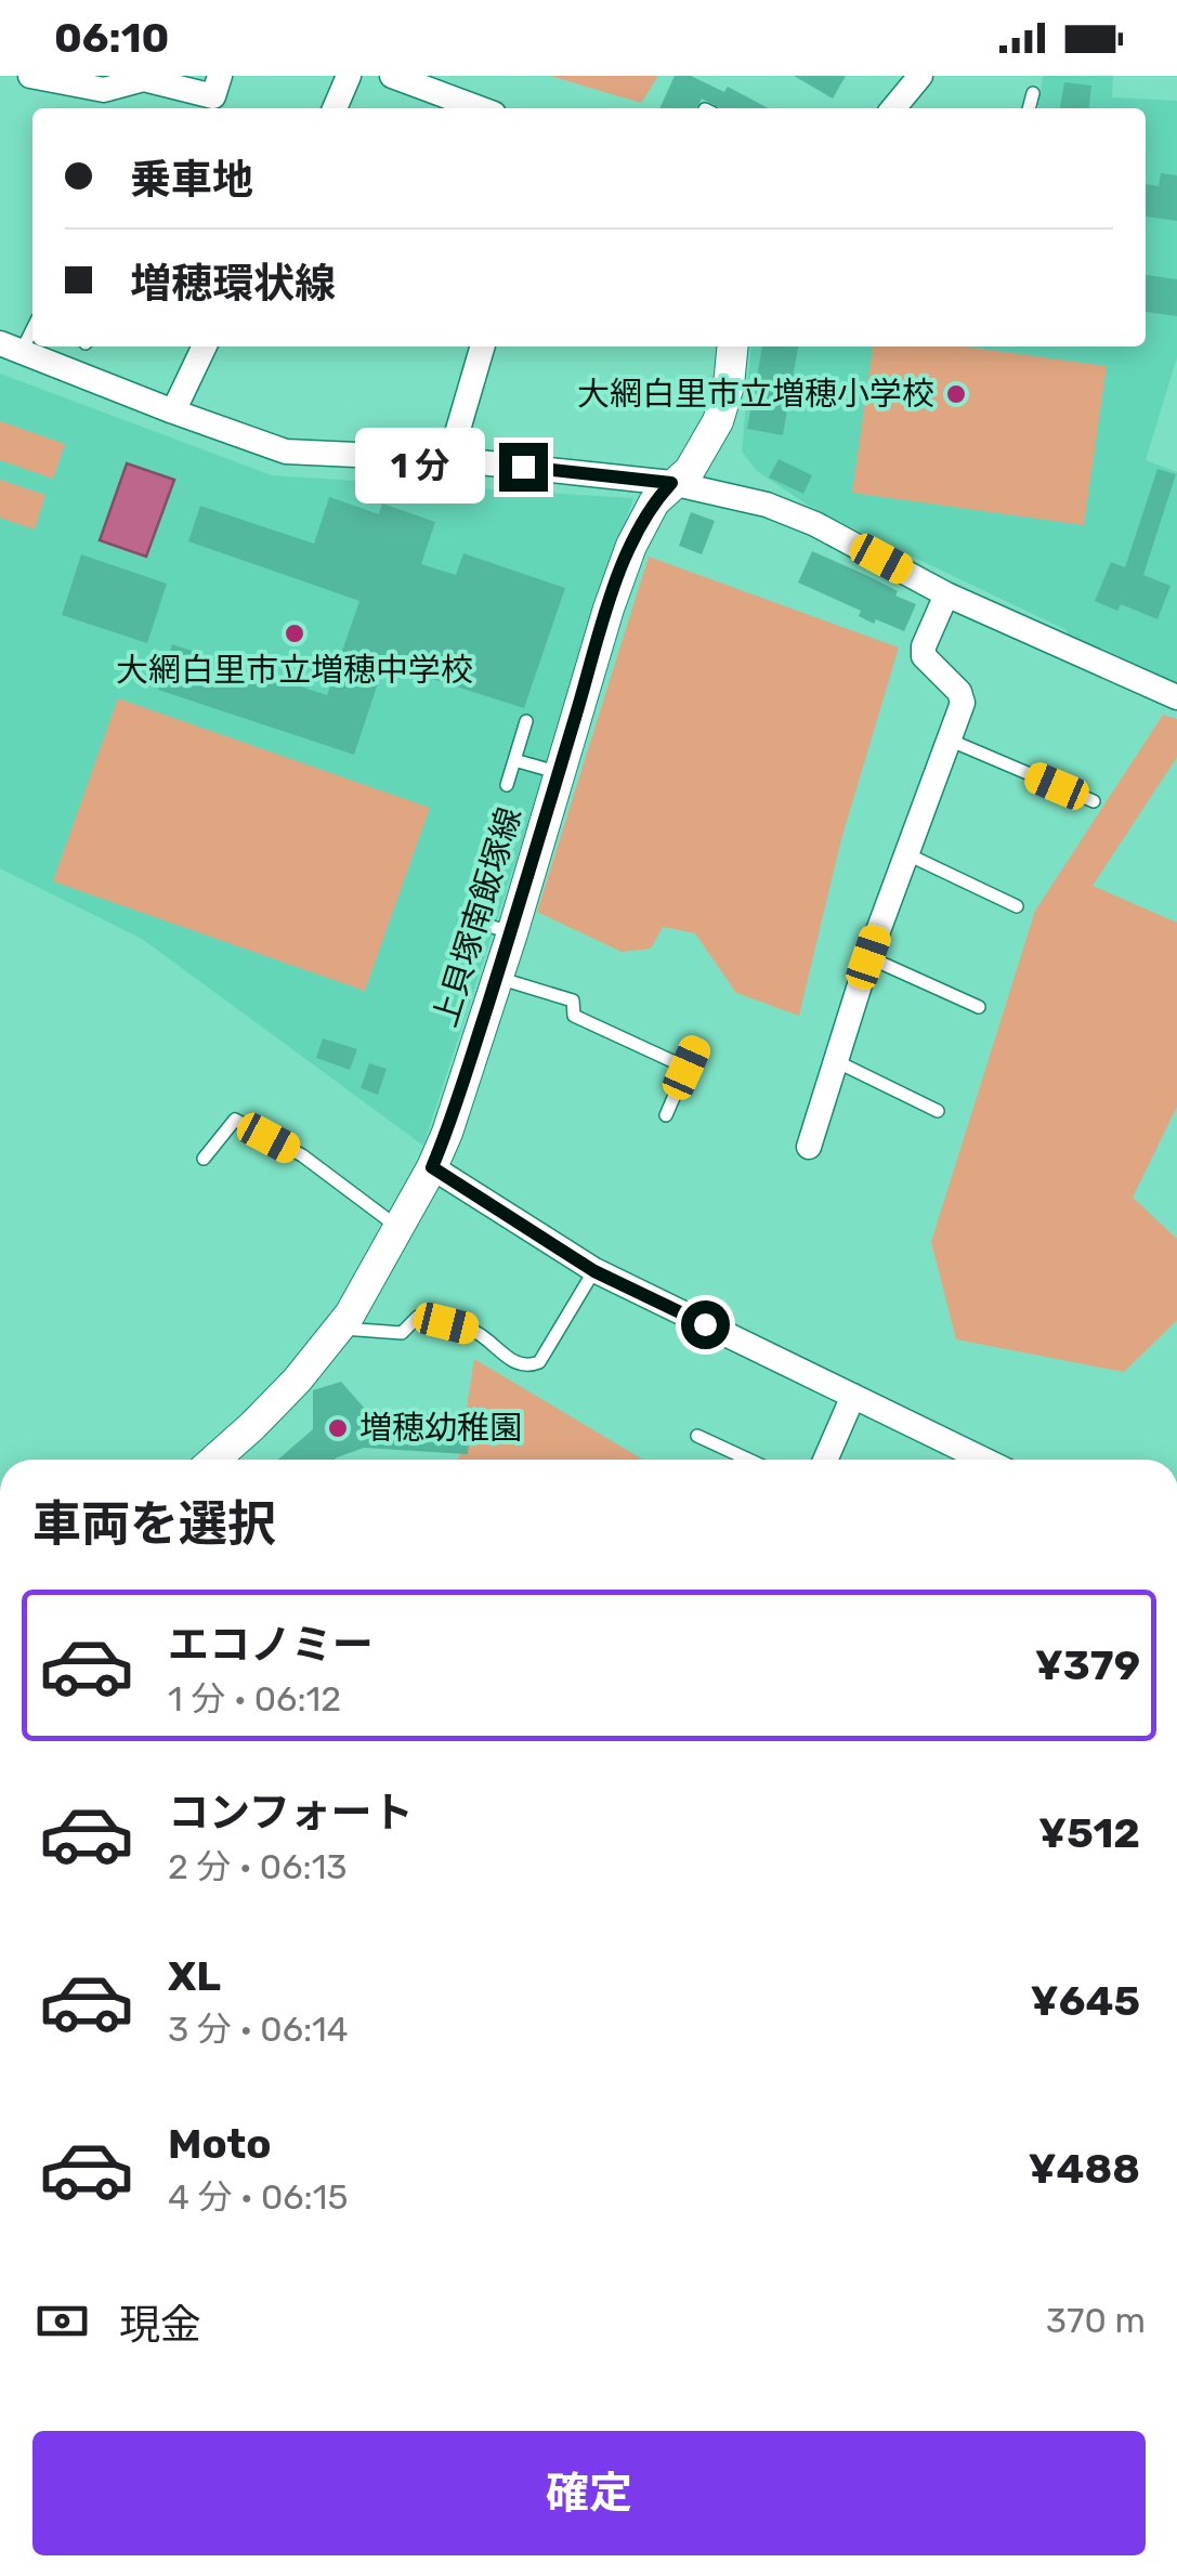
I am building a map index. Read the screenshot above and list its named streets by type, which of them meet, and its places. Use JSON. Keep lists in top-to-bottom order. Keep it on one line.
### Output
{"streets":{"street":["上貝塚南飯塚線"]},"places":["大網白里市立増穂小学校","大網白里市立増穂中学校","増穂幼稚園"],"page":{"status":"06:10","banner":["乗車地","増穂環状線"],"bubble":"1 分","heading":"車両を選択","list":[{"name":"エコノミー","note":"1 分 · 06:12","value":"¥379"},{"name":"コンフォート","note":"2 分 · 06:13","value":"¥512"},{"name":"XL","note":"3 分 · 06:14","value":"¥645"},{"name":"Moto","note":"4 分 · 06:15","value":"¥488"}],"pay":["現金","370 m"],"buttons":"確定"}}
